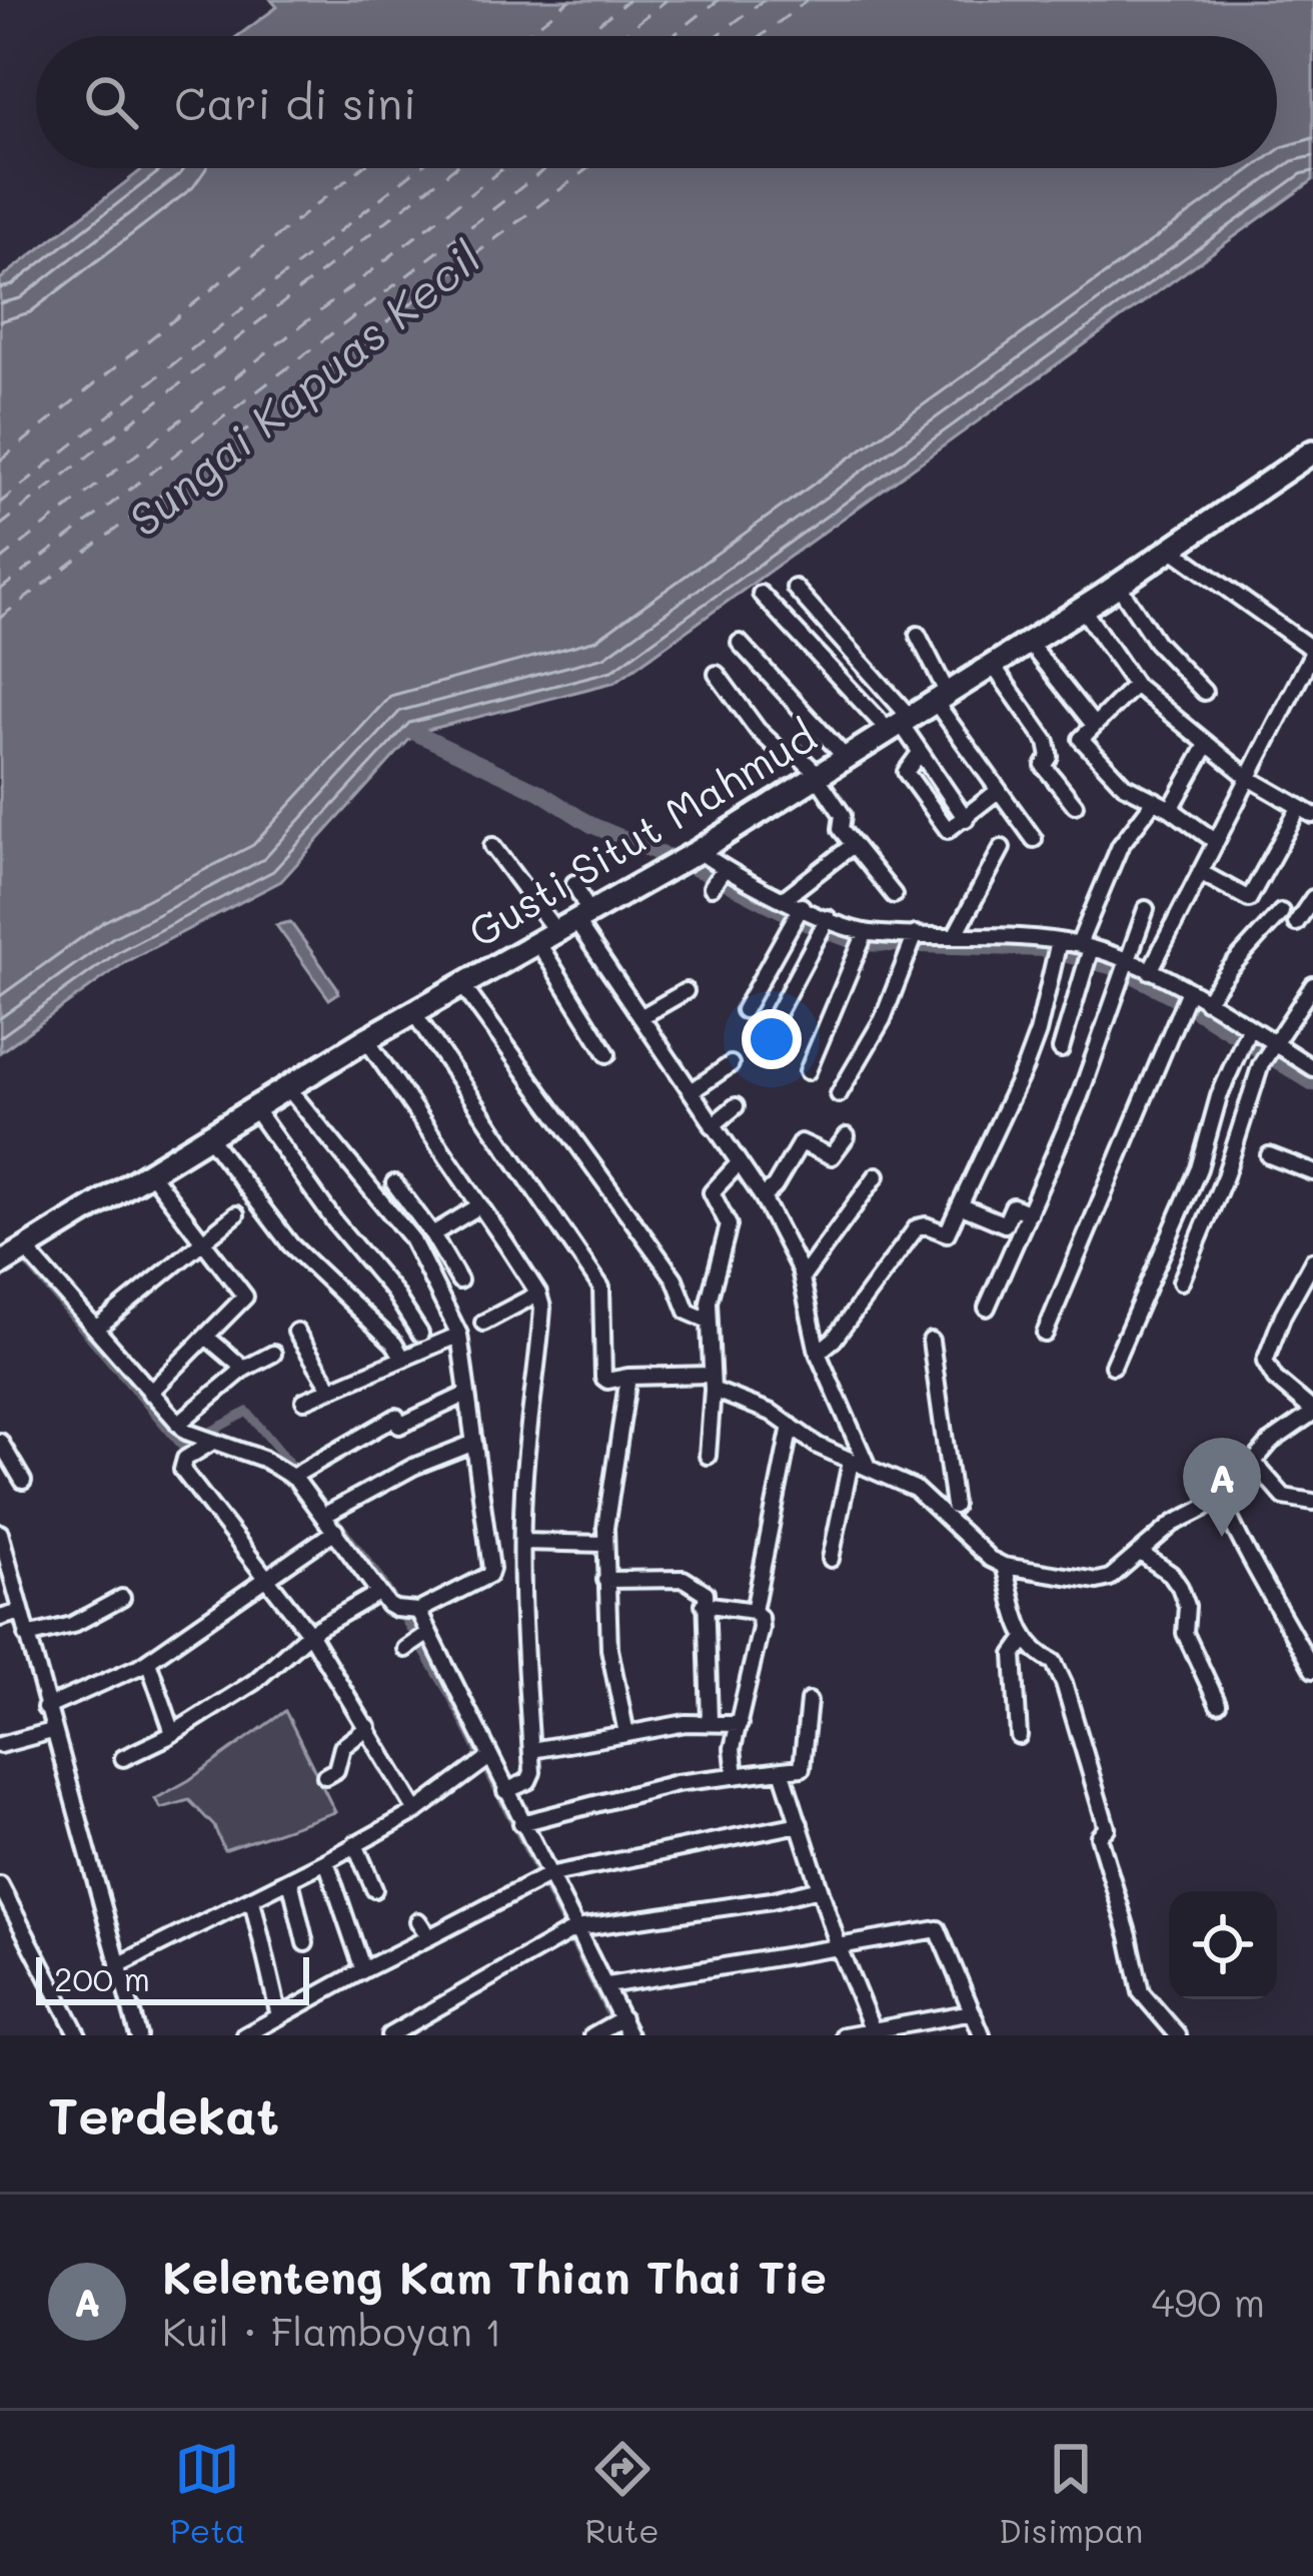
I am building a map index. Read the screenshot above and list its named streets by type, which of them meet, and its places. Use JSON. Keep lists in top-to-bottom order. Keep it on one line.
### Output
{"streets":{"highway":["Gusti Situt Mahmud"]},"water":["Sungai Kapuas Kecil"],"scale_bar":"200 m","page":{"search":"Cari di sini","pins":"A","scale":"200 m","heading":"Terdekat","list":[{"mark":"A","name":"Kelenteng Kam Thian Thai Tie","note":"Kuil · Flamboyan 1","value":"490 m"}],"nav":["Peta","Rute","Disimpan"]}}
